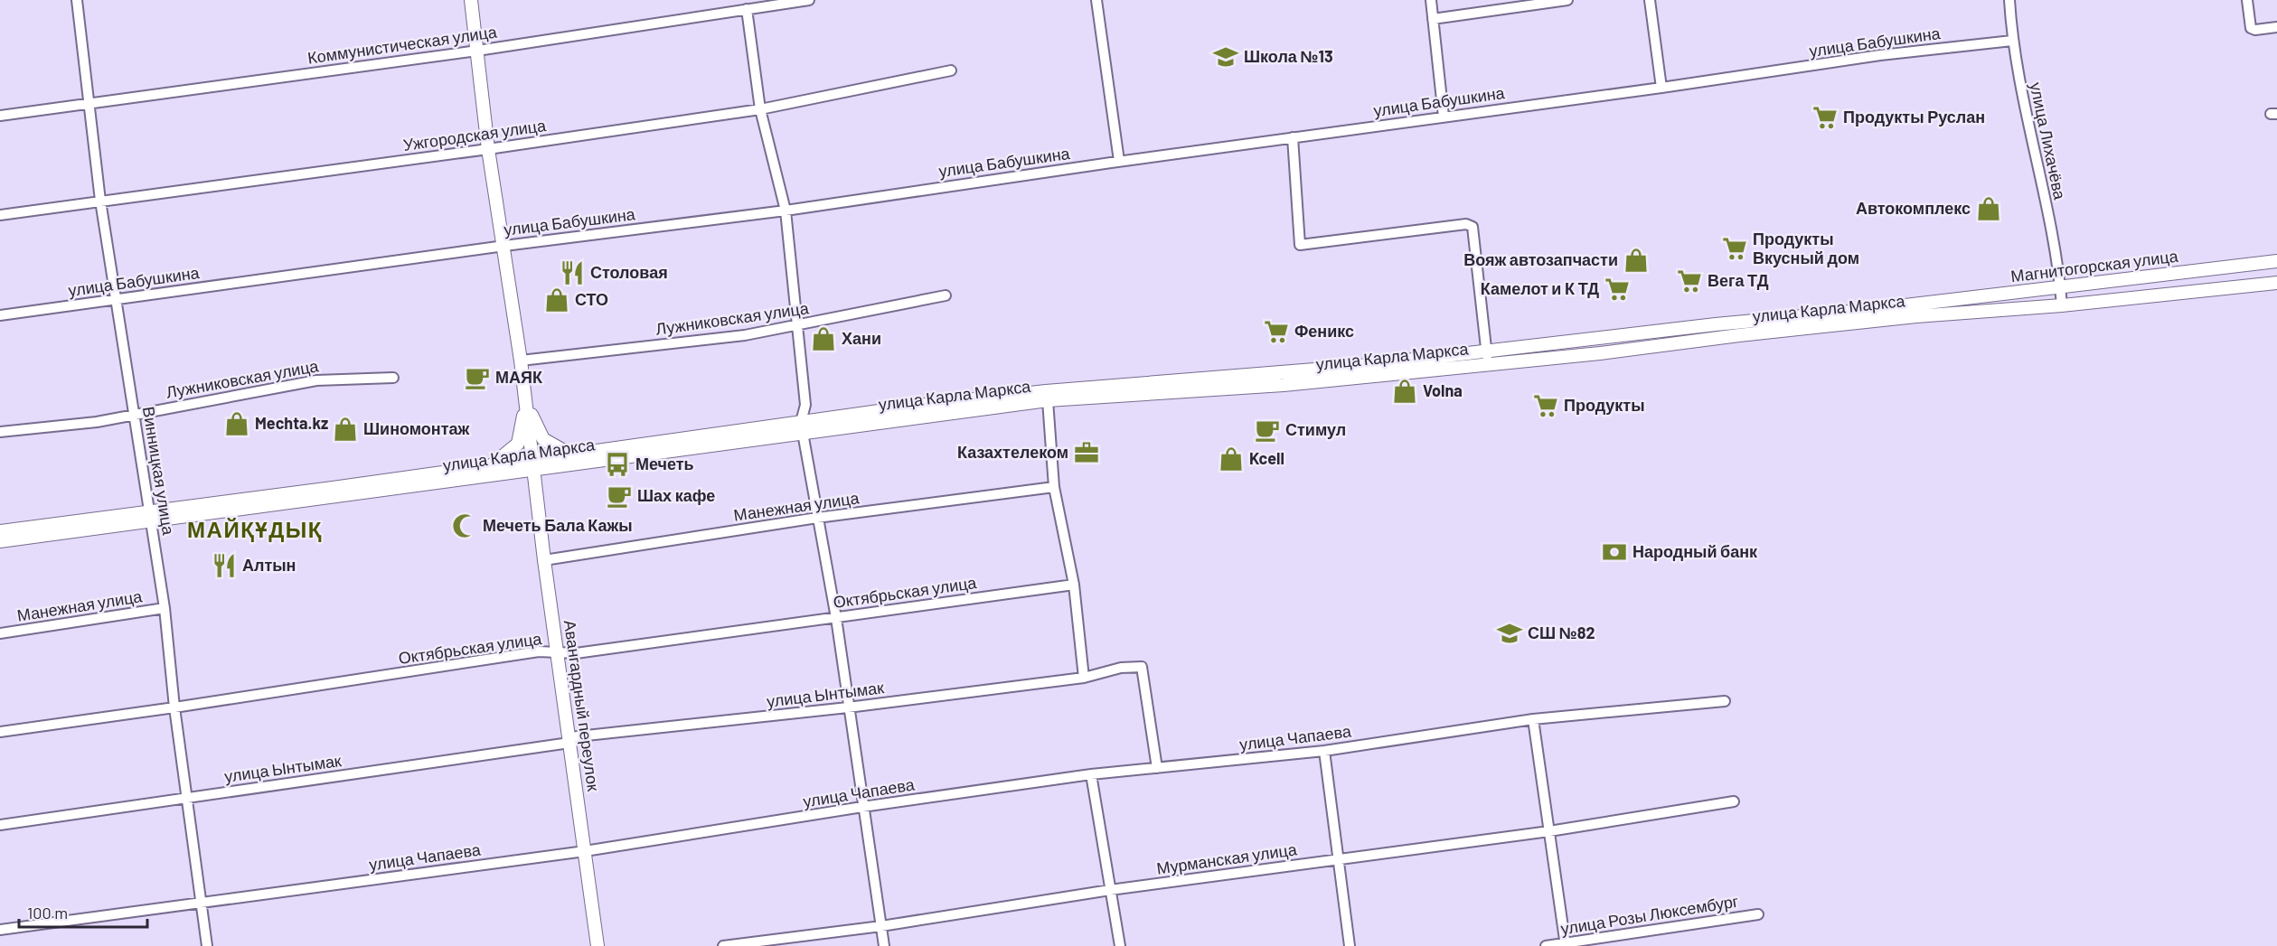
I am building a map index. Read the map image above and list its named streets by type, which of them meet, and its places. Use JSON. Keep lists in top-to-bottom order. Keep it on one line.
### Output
{"streets":{"main road":["Магнитогорская улица","улица Карла Маркса","Авангардный переулок"],"street":["улица Бабушкина","Коммунистическая улица","Ужгородская улица","улица Лихачёва","Лужниковская улица","Винницкая улица","Манежная улица","Октябрьская улица","улица Ынтымак","улица Чапаева","Мурманская улица","улица Розы Люксембург"]},"crossings":[["улица Бабушкина","улица Лихачёва"],["улица Бабушкина","Винницкая улица"],["Коммунистическая улица","Винницкая улица"],["Ужгородская улица","Винницкая улица"],["улица Лихачёва","Магнитогорская улица"],["Магнитогорская улица","улица Карла Маркса"],["улица Карла Маркса","Винницкая улица"],["улица Карла Маркса","Авангардный переулок"],["Лужниковская улица","Винницкая улица"],["Винницкая улица","Манежная улица"],["Винницкая улица","Октябрьская улица"],["Винницкая улица","улица Ынтымак"],["Винницкая улица","улица Чапаева"],["Манежная улица","Авангардный переулок"],["Октябрьская улица","Авангардный переулок"],["улица Ынтымак","Авангардный переулок"],["улица Ынтымак","улица Чапаева"],["Авангардный переулок","улица Чапаева"]],"districts":["МАЙҚҰДЫҚ"],"places":{"school or university":["Школа №13","СШ №82"],"supermarket":["Продукты Руслан","Продукты Вкусный дом","Вега ТД","Камелот и К ТД","Феникс","Продукты"],"shop":["Автокомплекс","Вояж автозапчасти","СТО","Хани","Volna","Mechta.kz","Шиномонтаж","Kcell"],"restaurant":["Столовая","Алтын"],"cafe":["МАЯК","Стимул","Шах кафе"],"office":["Казахтелеком"],"bus stop":["Мечеть"],"mosque":["Мечеть Бала Кажы"],"bank":["Народный банк"]},"scale_bar":"100 m"}
